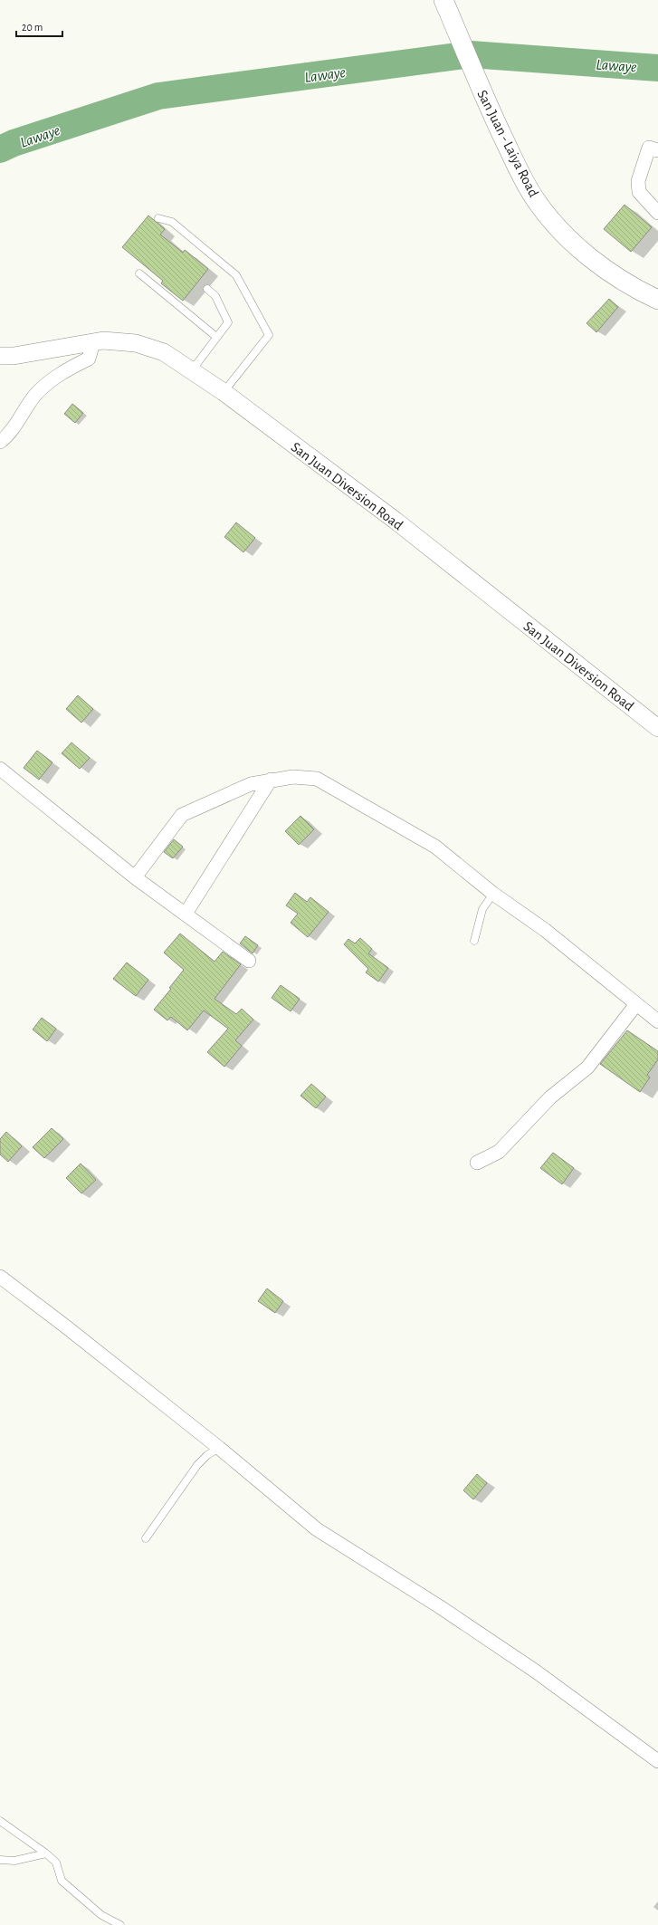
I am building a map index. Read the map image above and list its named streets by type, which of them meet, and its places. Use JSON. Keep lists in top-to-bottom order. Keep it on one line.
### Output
{"streets":{"main road":["San Juan - Laiya Road"],"street":["San Juan Diversion Road"]},"water":["Lawaye"],"scale_bar":"20 m"}
